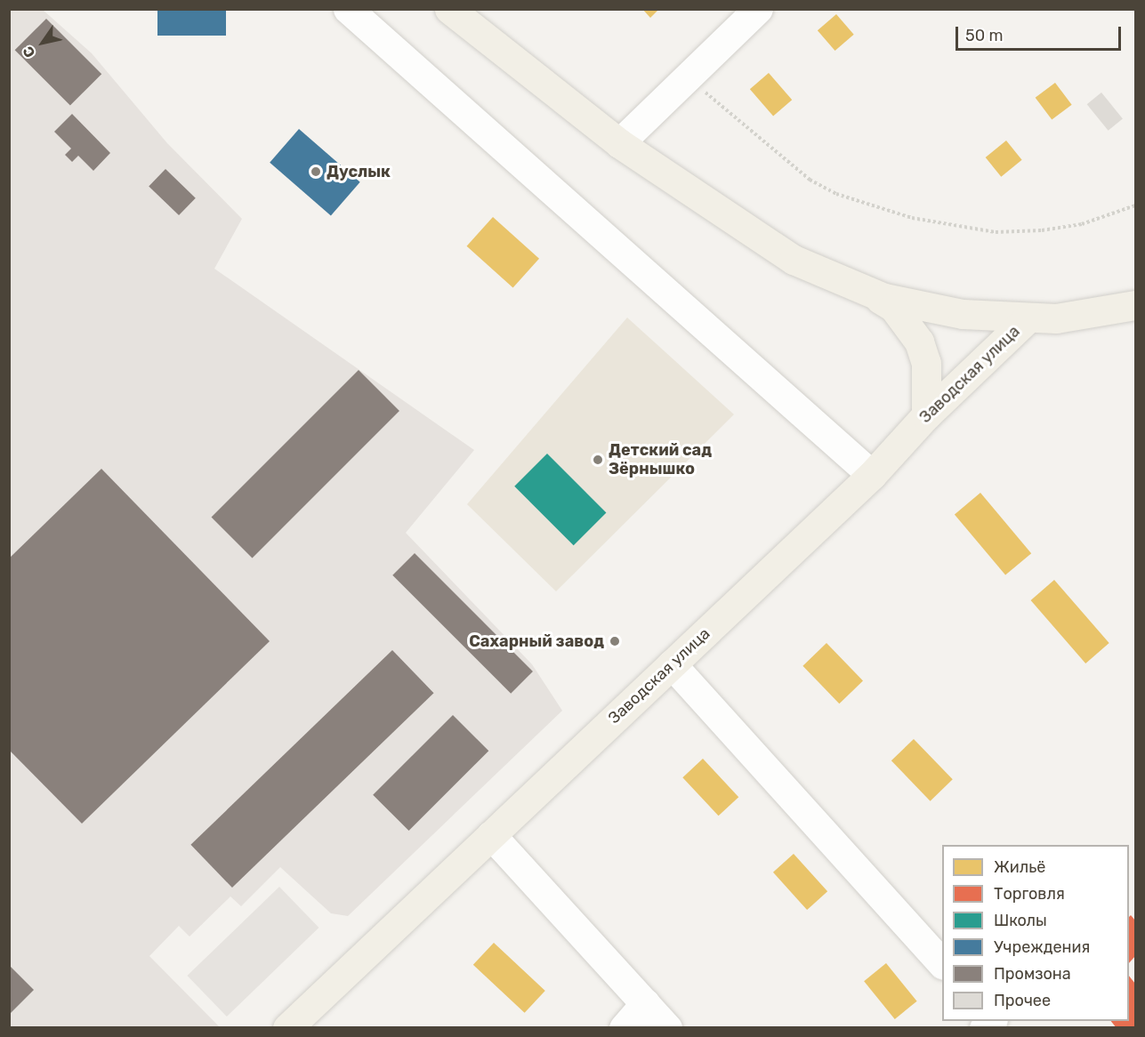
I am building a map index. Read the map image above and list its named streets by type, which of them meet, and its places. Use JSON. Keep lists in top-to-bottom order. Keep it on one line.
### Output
{"streets":{"main road":["Заводская улица"]},"places":["Дуслык","Детский сад Зёрнышко","Сахарный завод"],"legend":["Жильё","Торговля","Школы","Учреждения","Промзона","Прочее"],"scale_bar":"50 m","north":"bottom left"}
